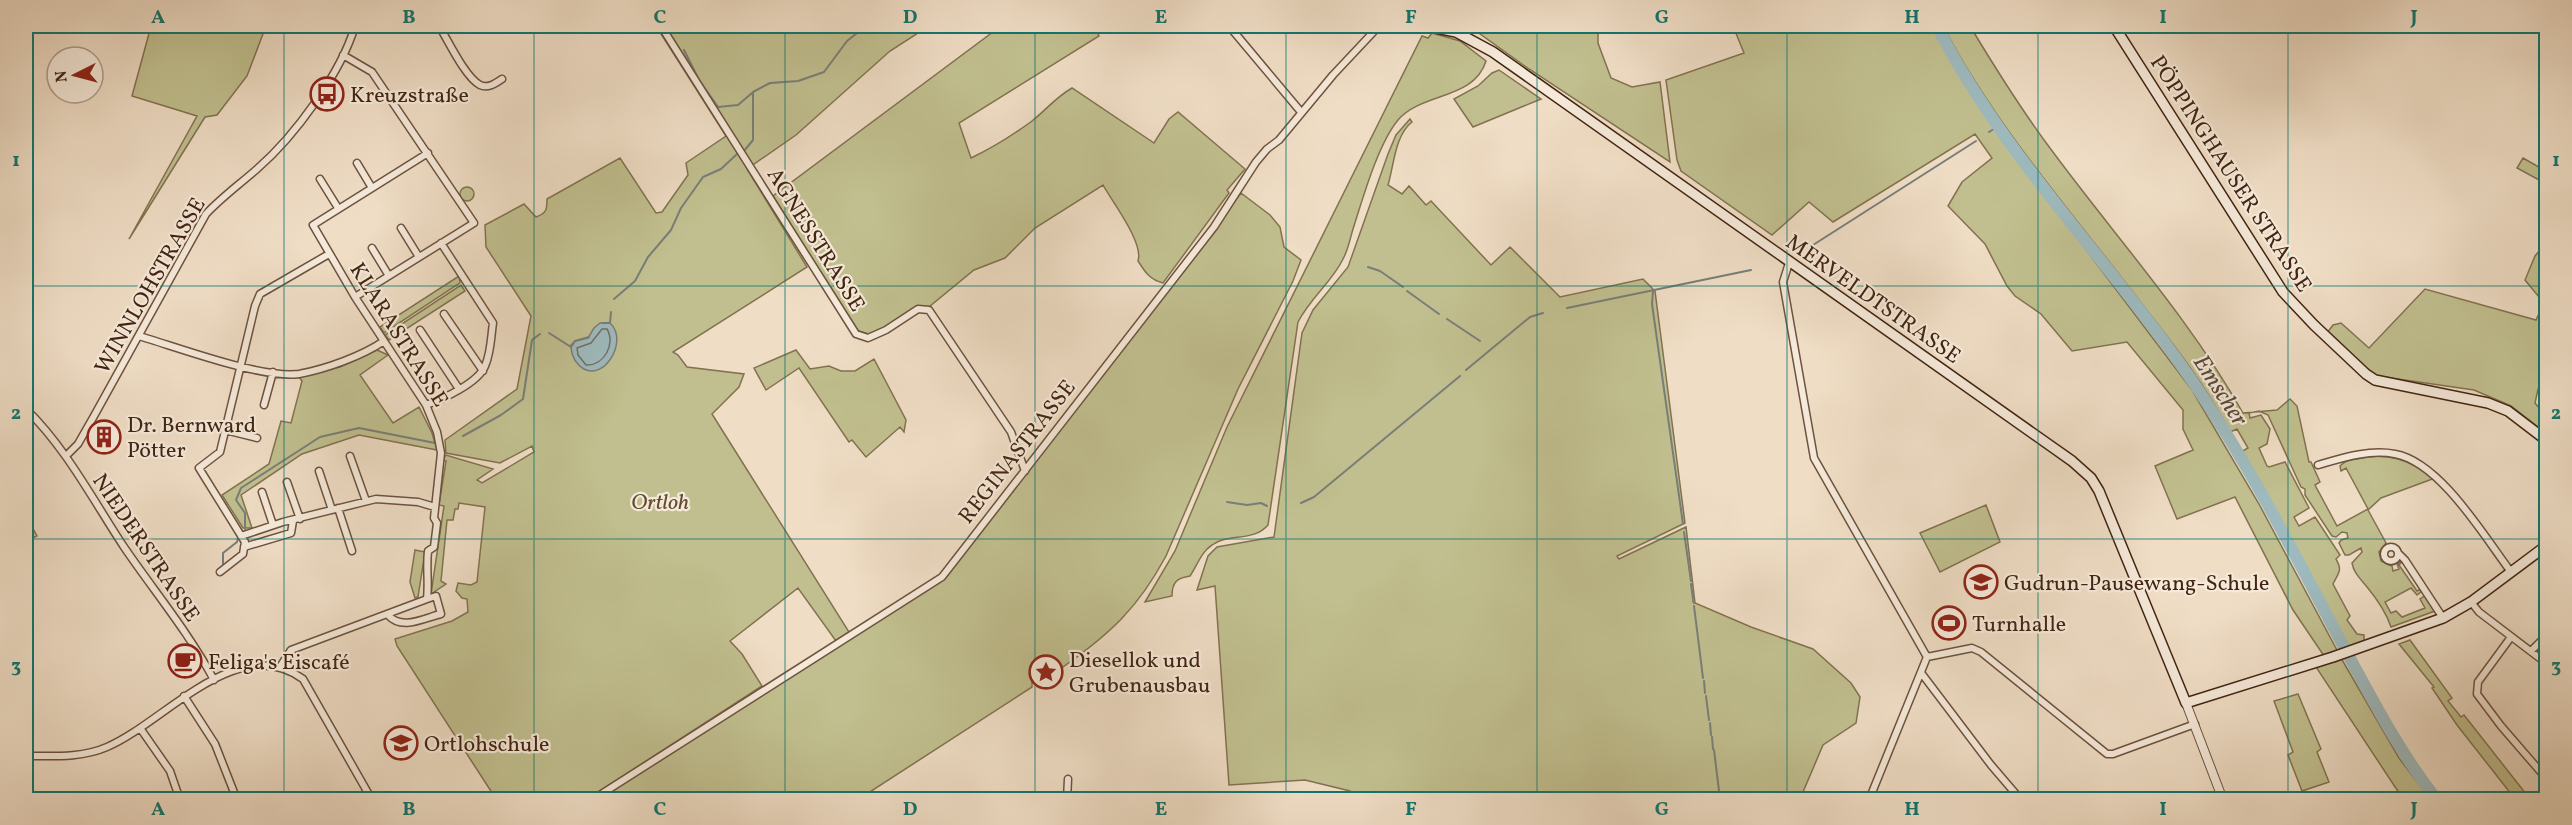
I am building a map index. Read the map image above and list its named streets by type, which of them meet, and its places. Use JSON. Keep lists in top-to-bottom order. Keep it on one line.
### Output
{"streets":{"main road":["PÖPPINGHAUSER STRASSE","MERVELDTSTRASSE"],"street":["AGNESSTRASSE","WINNLOHSTRASSE","KLARASTRASSE","REGINASTRASSE","NIEDERSTRASSE"]},"crossings":[["AGNESSTRASSE","REGINASTRASSE"],["WINNLOHSTRASSE","NIEDERSTRASSE"]],"water":["Emscher"],"parks":["Ortloh"],"places":{"bus stop":["Kreuzstraße"],"building":["Dr. Bernward Pötter"],"school or university":["Gudrun-Pausewang-Schule","Ortlohschule"],"sports":["Turnhalle"],"cafe":["Feliga's Eiscafé"],"place":["Diesellok und Grubenausbau"]},"north":"left","grid":{"columns":["A","B","C","D","E","F","G","H","I","J"],"rows":["1","2","3"]}}
